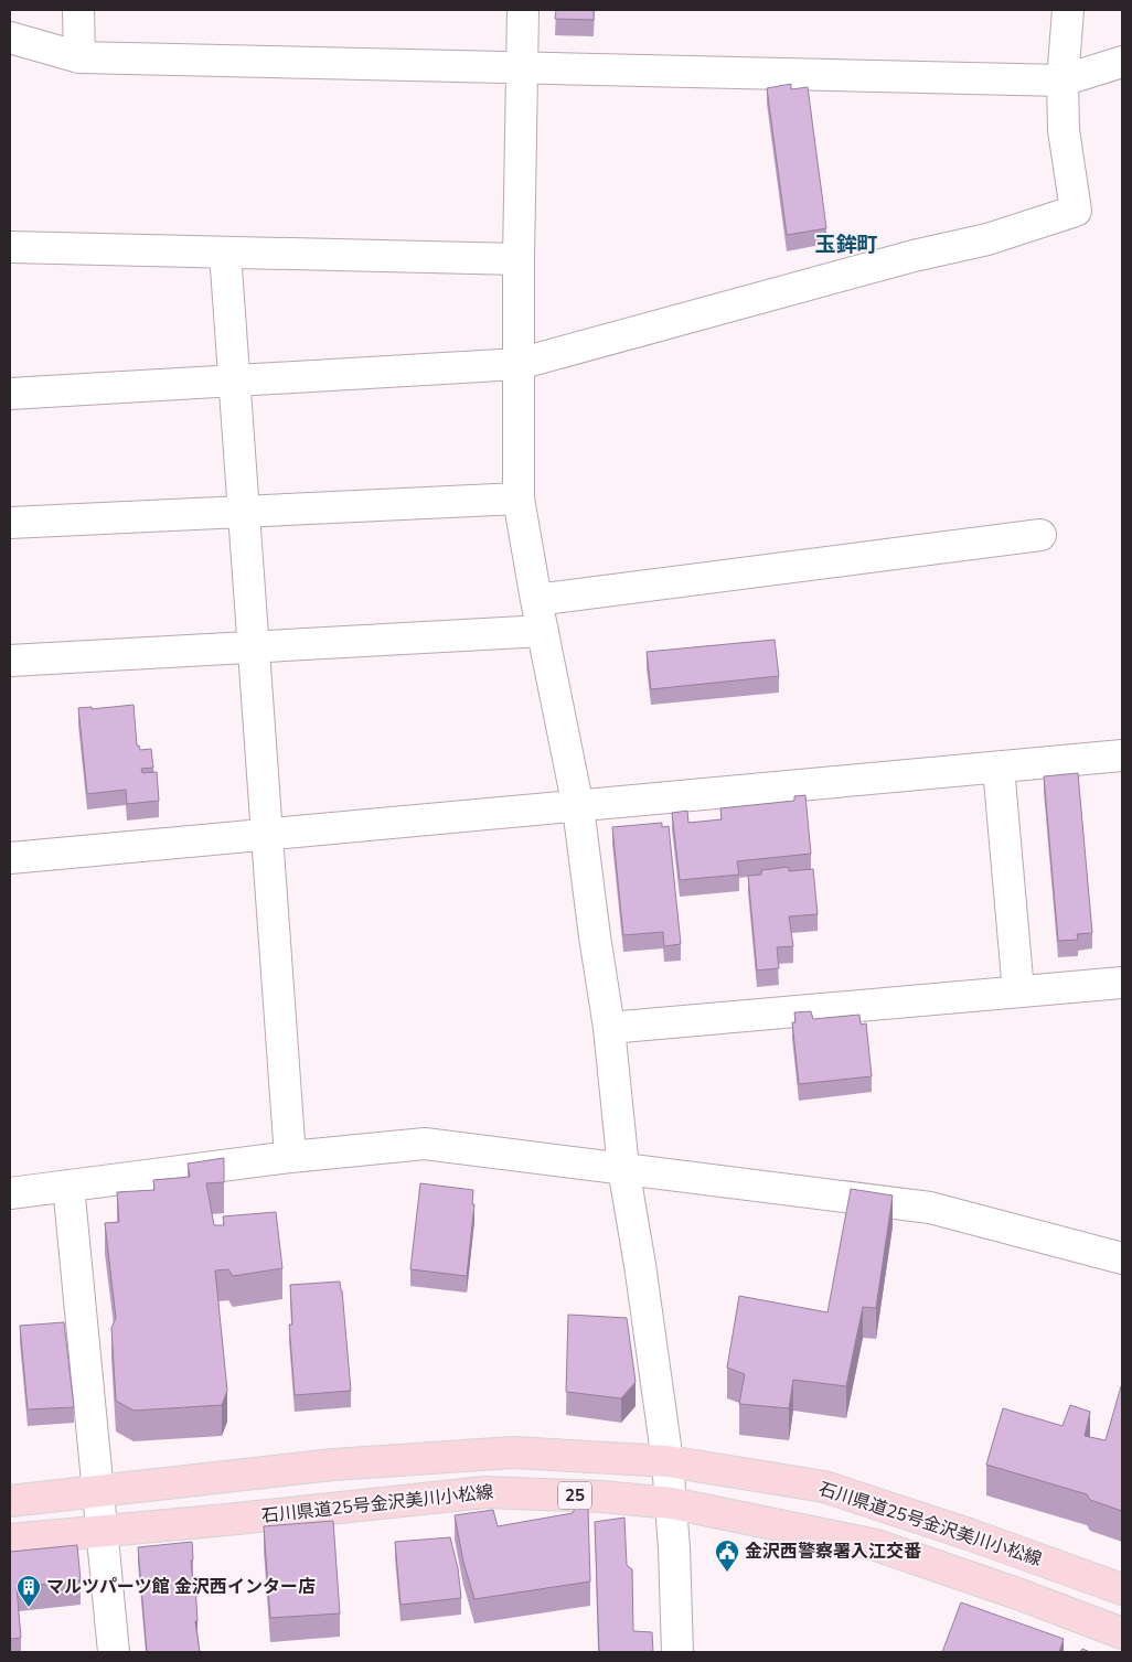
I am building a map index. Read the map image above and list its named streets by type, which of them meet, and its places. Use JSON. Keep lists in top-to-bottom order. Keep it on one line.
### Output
{"streets":{"main road":["25","石川県道25号金沢美川小松線"]},"districts":["玉鉾町"],"places":{"public building":["金沢西警察署入江交番"],"building":["マルツパーツ館 金沢西インター店"]}}
